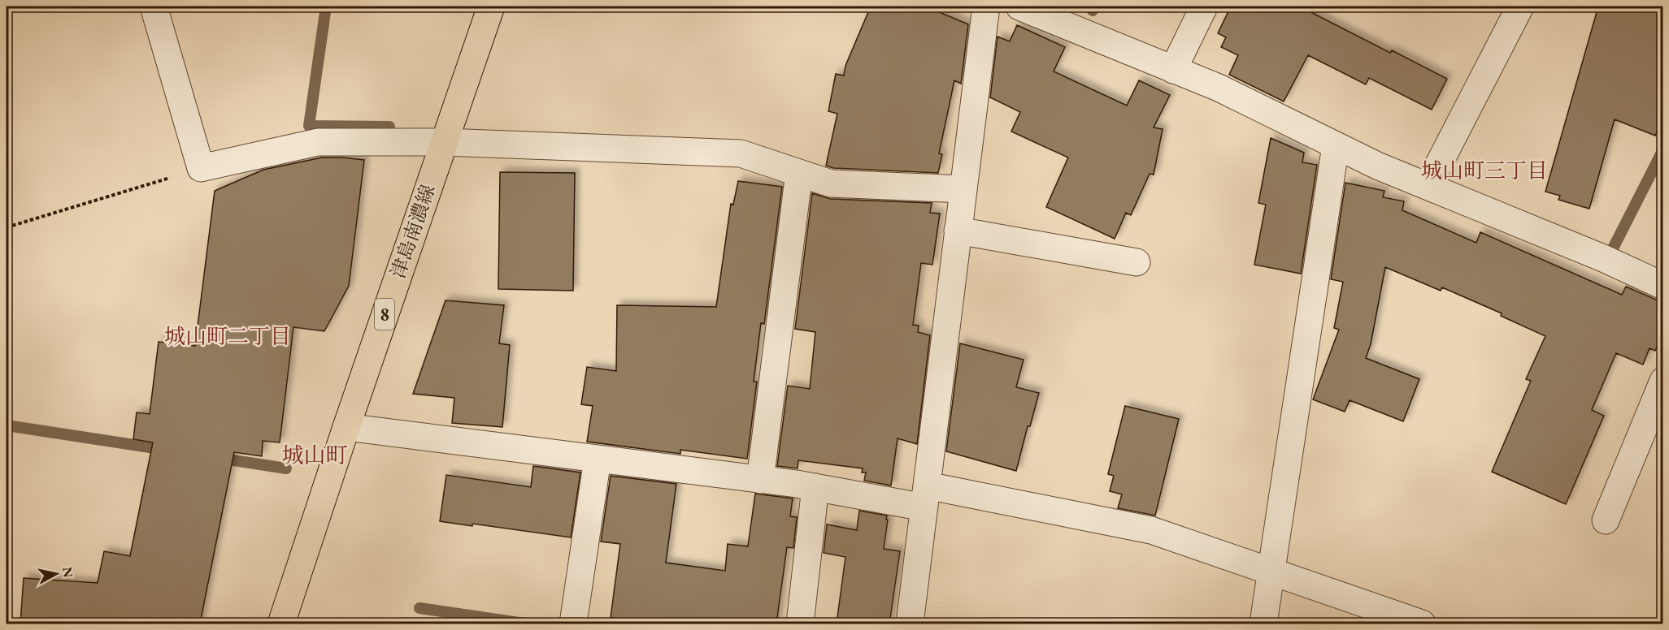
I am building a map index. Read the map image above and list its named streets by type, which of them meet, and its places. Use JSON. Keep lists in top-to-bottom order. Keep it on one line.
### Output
{"streets":{"main road":["津島南濃線","8"]},"districts":["城山町三丁目","城山町二丁目","城山町"],"north":"right"}
